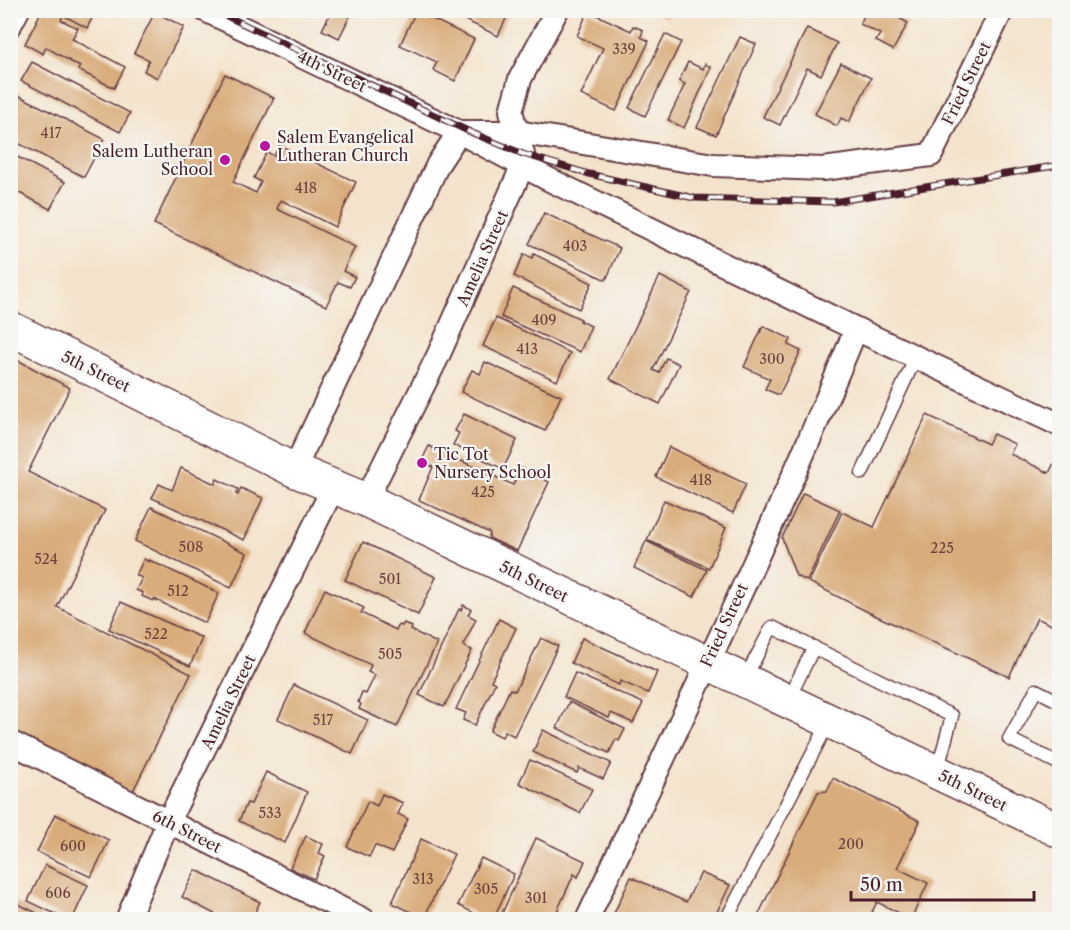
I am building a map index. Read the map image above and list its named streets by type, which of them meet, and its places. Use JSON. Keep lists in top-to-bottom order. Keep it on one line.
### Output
{"streets":{"main road":["5th Street"],"street":["4th Street","Fried Street","Amelia Street","6th Street"]},"crossings":[["4th Street","Fried Street"],["4th Street","Amelia Street"],["Fried Street","5th Street"],["Amelia Street","5th Street"],["Amelia Street","6th Street"]],"places":["Salem Evangelical Lutheran Church","Salem Lutheran School","Tic Tot Nursery School"],"house_numbers":["339","417","418","403","409","413","300","418","425","508","225","524","501","512","522","505","517","533","200","600","313","305","606","301"],"scale_bar":"50 m"}
